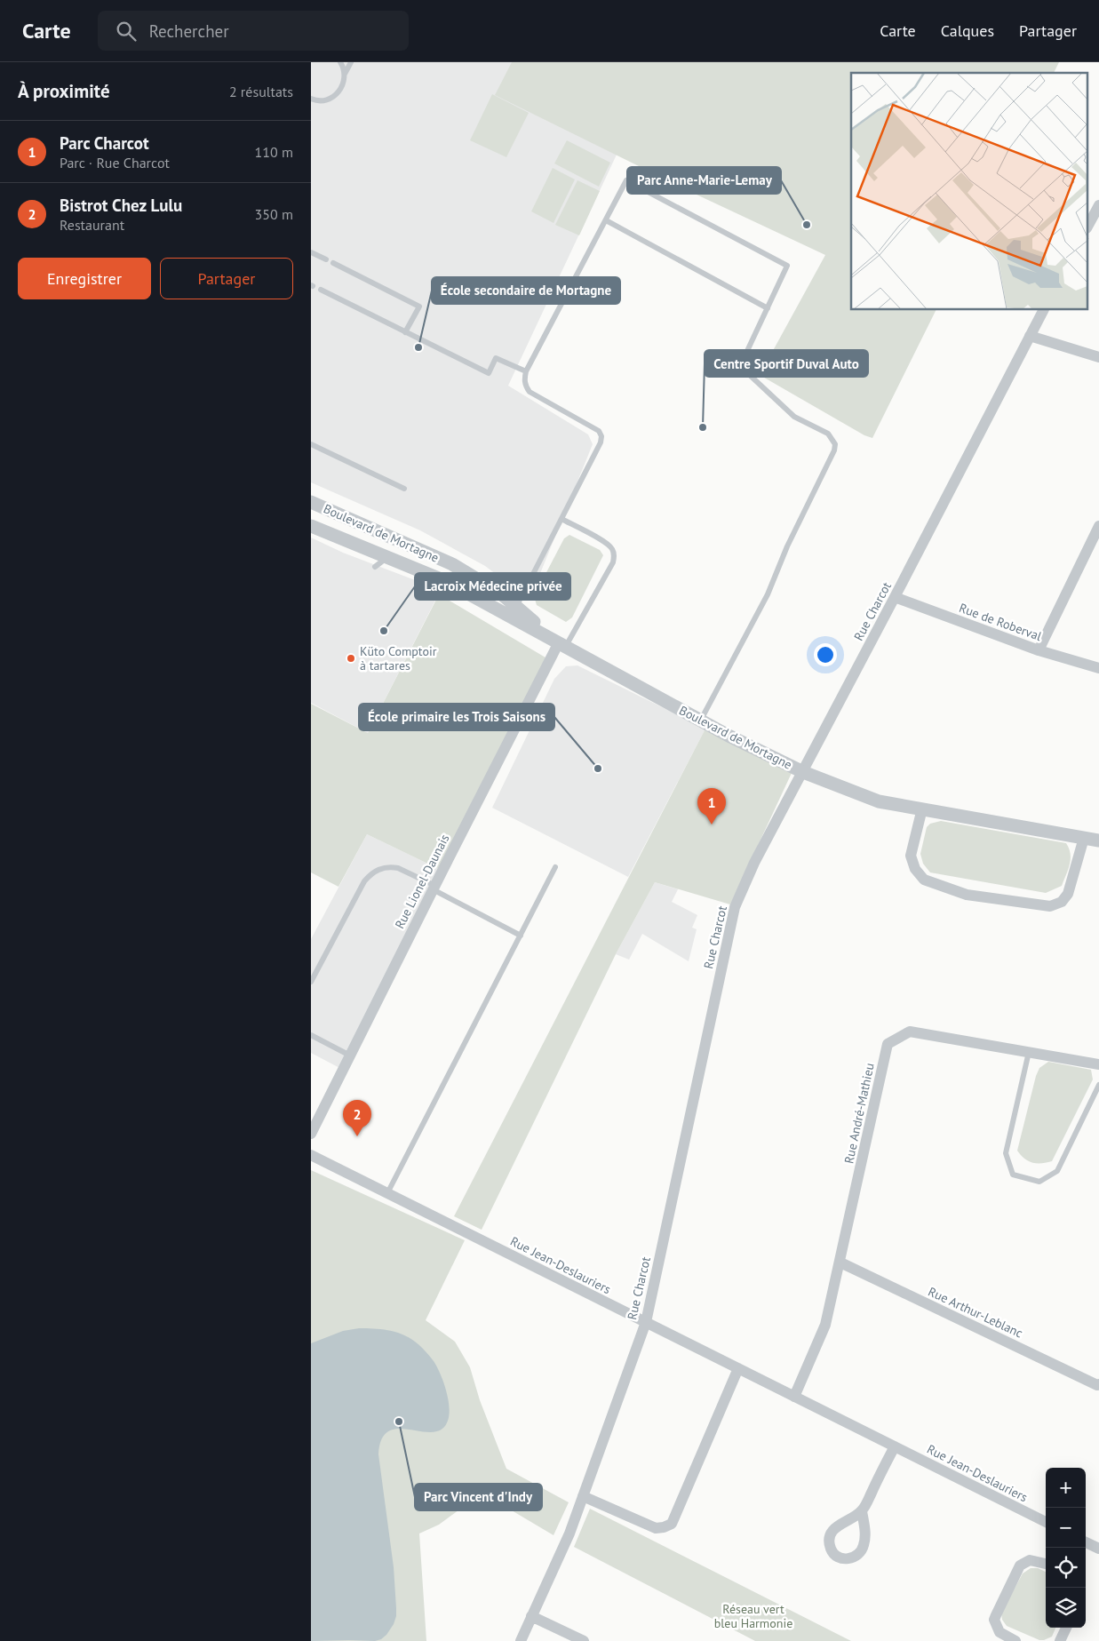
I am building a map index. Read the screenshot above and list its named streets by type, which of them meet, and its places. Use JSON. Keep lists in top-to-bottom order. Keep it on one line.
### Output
{"streets":{"street":["Boulevard de Mortagne","Rue Charcot","Rue de Roberval","Rue Lionel-Daunais","Rue André-Mathieu","Rue Jean-Deslauriers","Rue Arthur-Leblanc"]},"crossings":[["Boulevard de Mortagne","Rue Charcot"],["Boulevard de Mortagne","Rue Lionel-Daunais"],["Rue Charcot","Rue de Roberval"],["Rue Charcot","Rue Jean-Deslauriers"],["Rue André-Mathieu","Rue Jean-Deslauriers"],["Rue André-Mathieu","Rue Arthur-Leblanc"]],"parks":["Réseau vert bleu Harmonie"],"places":["Parc Anne-Marie-Lemay","École secondaire de Mortagne","Centre Sportif Duval Auto","Lacroix Médecine privée","Küto Comptoir à tartares","École primaire les Trois Saisons","Parc Vincent d'Indy"],"page":{"header":"Carte","search":"Rechercher","nav":["Carte","Calques","Partager"],"heading":["À proximité","2 résultats"],"list":[{"mark":"1","name":"Parc Charcot","note":"Parc · Rue Charcot","value":"110 m"},{"mark":"2","name":"Bistrot Chez Lulu","note":"Restaurant","value":"350 m"}],"buttons":["Enregistrer","Partager"],"pins":["1","2"],"map_buttons":["+","−"]}}
